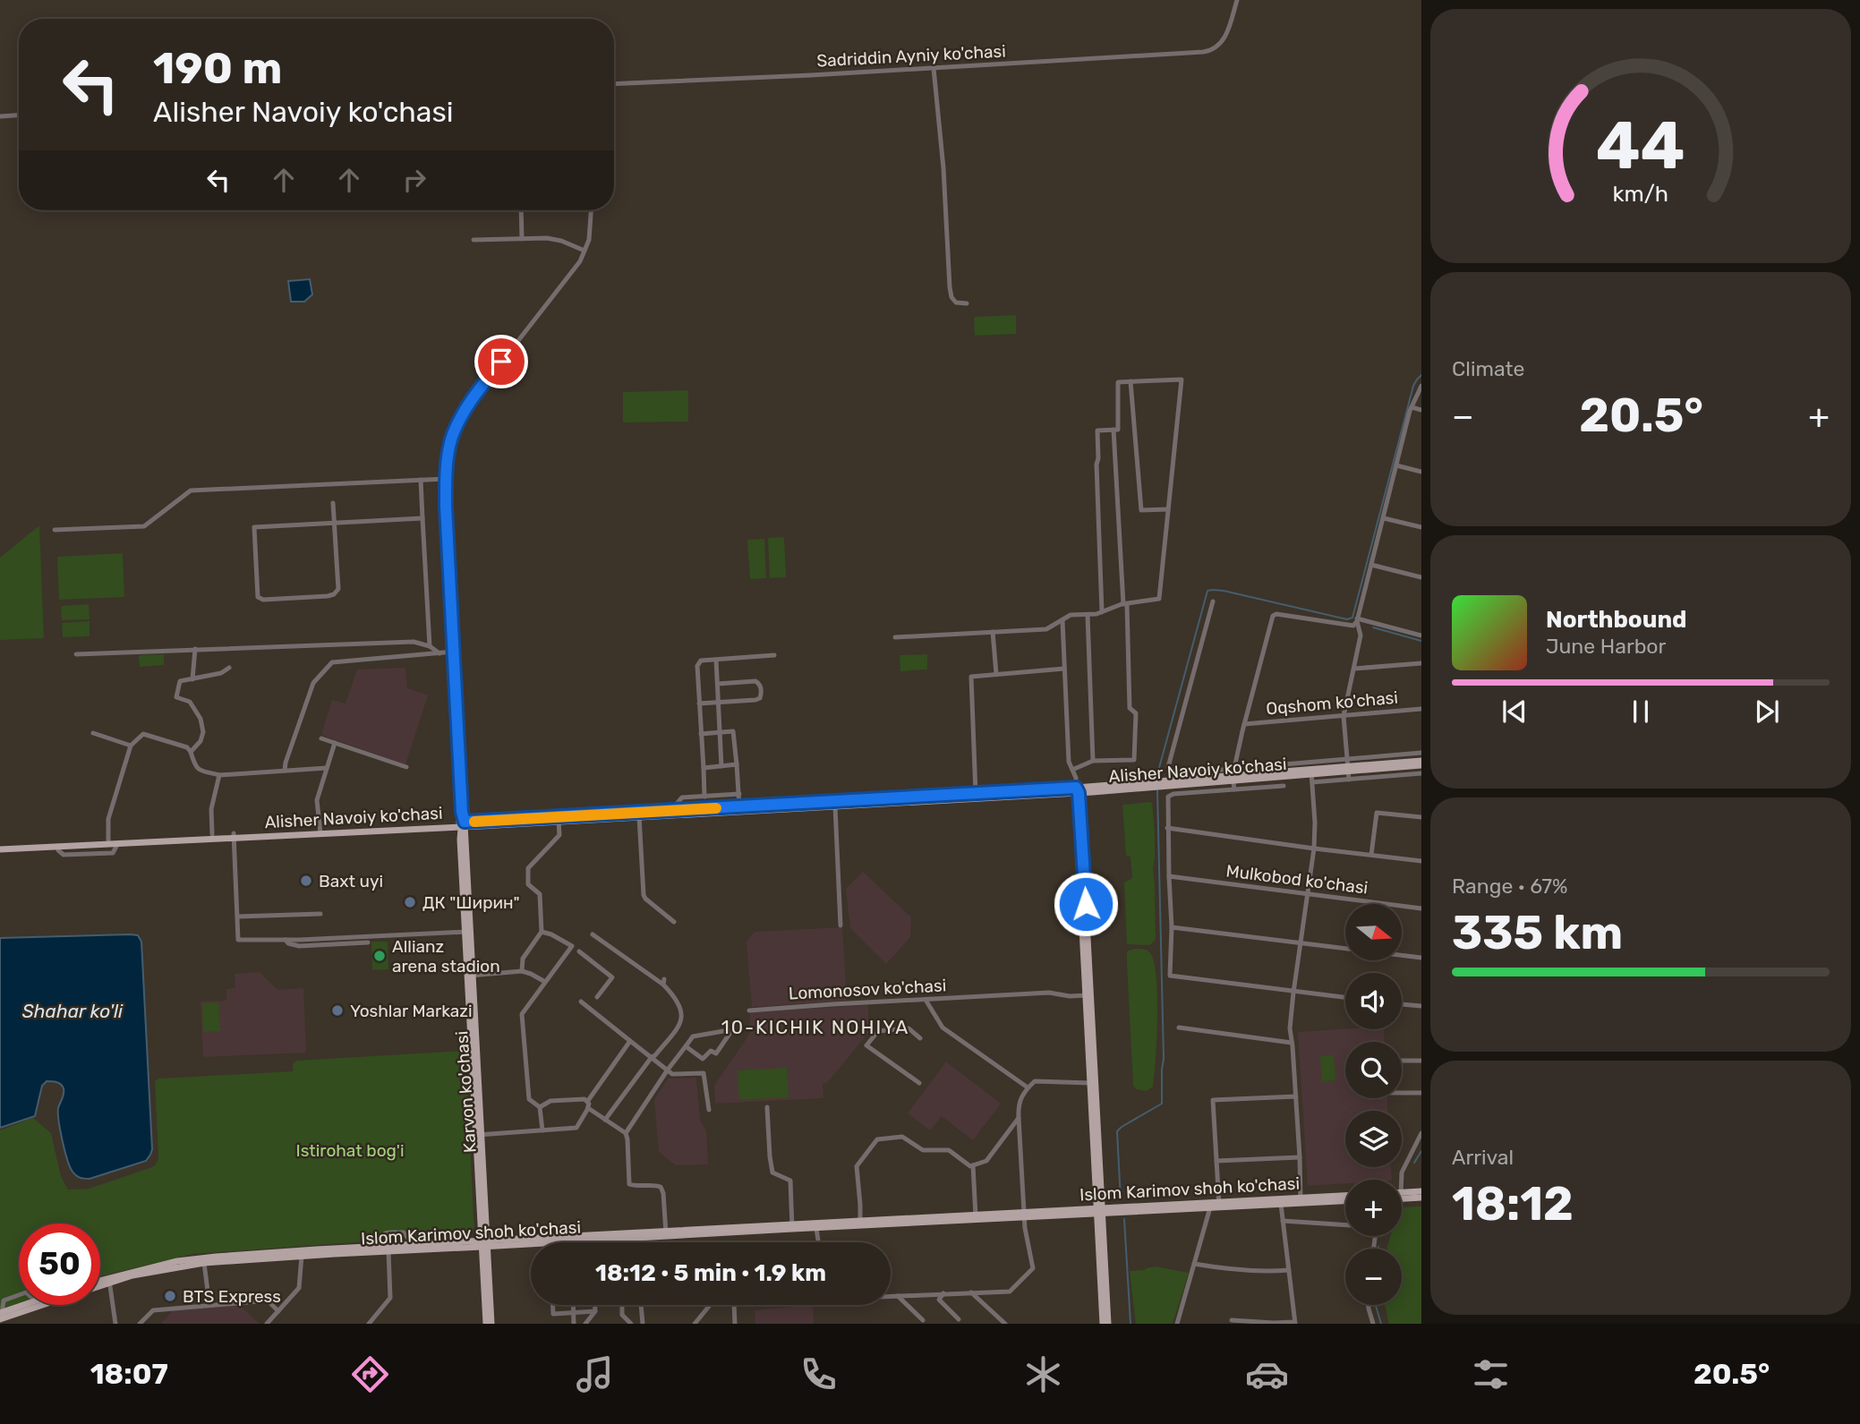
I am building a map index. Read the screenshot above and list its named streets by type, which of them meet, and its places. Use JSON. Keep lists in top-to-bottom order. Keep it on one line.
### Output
{"streets":{"main road":["Alisher Navoiy ko'chasi","Karvon ko'chasi","Islom Karimov shoh ko'chasi"],"street":["Sadriddin Ayniy ko'chasi","Oqshom ko'chasi","Mulkobod ko'chasi","Lomonosov ko'chasi"]},"crossings":[["Alisher Navoiy ko'chasi","Karvon ko'chasi"],["Karvon ko'chasi","Islom Karimov shoh ko'chasi"]],"districts":["10-KICHIK NOHIYA"],"water":["Shahar ko'li"],"parks":["Istirohat bog'i"],"places":["Baxt uyi","ДК \"Ширин\"","Allianz arena stadion","Yoshlar Markazi","BTS Express"],"north":"right","page":{"turn":["190 m","Alisher Navoiy ko'chasi"],"tile":["Climate",["Range · 67%","335 km"],["Arrival","18:12"]],"heat":["−","20.5°","+"],"song":["Northbound","June Harbor"],"map_buttons":["+","−"],"limit":"50","trip":"18:12 · 5 min · 1.9 km","tabs":["18:07","20.5°"],"gauge":["44","km/h"]}}
